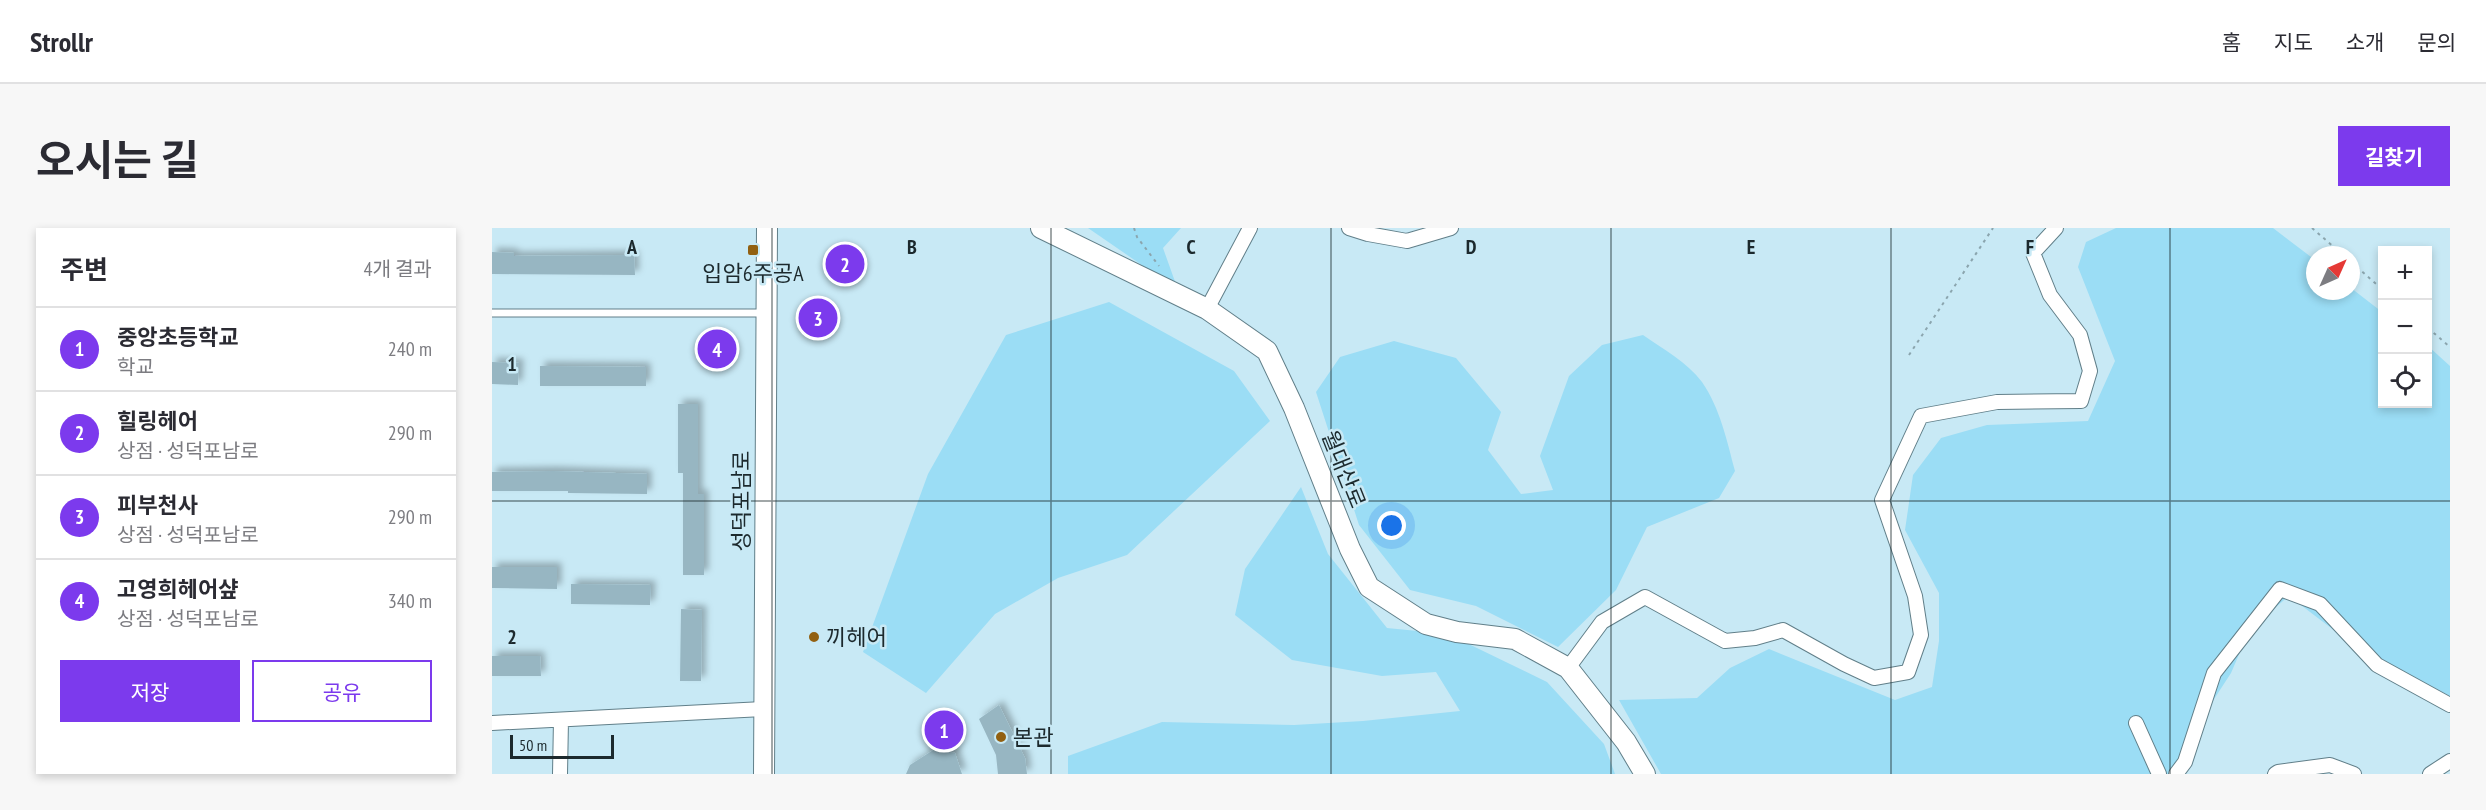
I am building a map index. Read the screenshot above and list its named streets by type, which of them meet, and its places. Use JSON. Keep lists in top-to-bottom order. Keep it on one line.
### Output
{"streets":{"street":["월대산로","성덕포남로"]},"places":{"transit":["입암6주공A"],"other":["끼헤어","본관"]},"scale_bar":"50 m","north":"top right","page":{"header":"Strollr","nav":["홈","지도","소개","문의"],"title":"오시는 길","buttons":["길찾기",["저장","공유"]],"heading":["주변","4개 결과"],"pins":["2","3","4","1"],"map_buttons":["+","−"],"list":[{"mark":"1","name":"중앙초등학교","note":"학교","value":"240 m"},{"mark":"2","name":"힐링헤어","note":"상점 · 성덕포남로","value":"290 m"},{"mark":"3","name":"피부천사","note":"상점 · 성덕포남로","value":"290 m"},{"mark":"4","name":"고영희헤어샾","note":"상점 · 성덕포남로","value":"340 m"}],"scale":"50 m"},"grid":{"columns":["A","B","C","D","E","F"],"rows":["1","2"]}}
